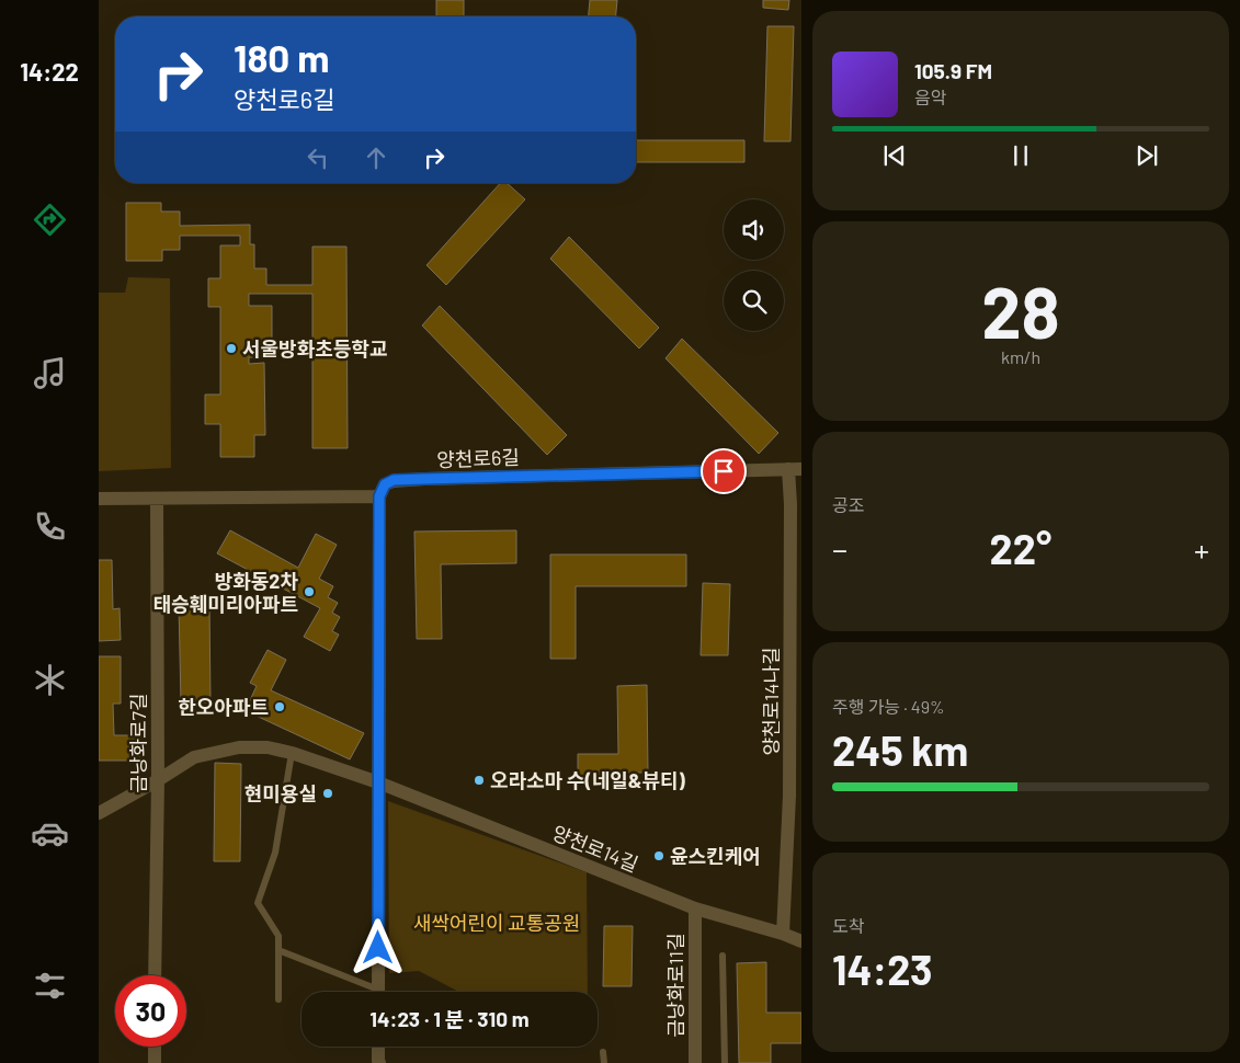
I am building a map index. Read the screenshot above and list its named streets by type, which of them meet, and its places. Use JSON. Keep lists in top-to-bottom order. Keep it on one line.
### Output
{"streets":{"street":["양천로6길","양천로14나길","금낭화로7길","양천로14길","금낭화로11길"]},"crossings":[["양천로6길","양천로14나길"],["양천로14나길","양천로14길"],["금낭화로7길","양천로14길"],["양천로14길","금낭화로11길"]],"parks":["새싹어린이 교통공원"],"places":["서울방화초등학교","방화동2차 태승훼미리아파트","한오아파트","오라소마 수(네일&뷰티)","현미용실","윤스킨케어"],"page":{"tabs":"14:22","turn":["180 m","양천로6길"],"song":["105.9 FM","음악"],"tile":[["28","km/h"],"공조",["주행 가능 · 49%","245 km"],["도착","14:23"]],"heat":["−","22°","+"],"limit":"30","trip":"14:23 · 1 분 · 310 m"}}
